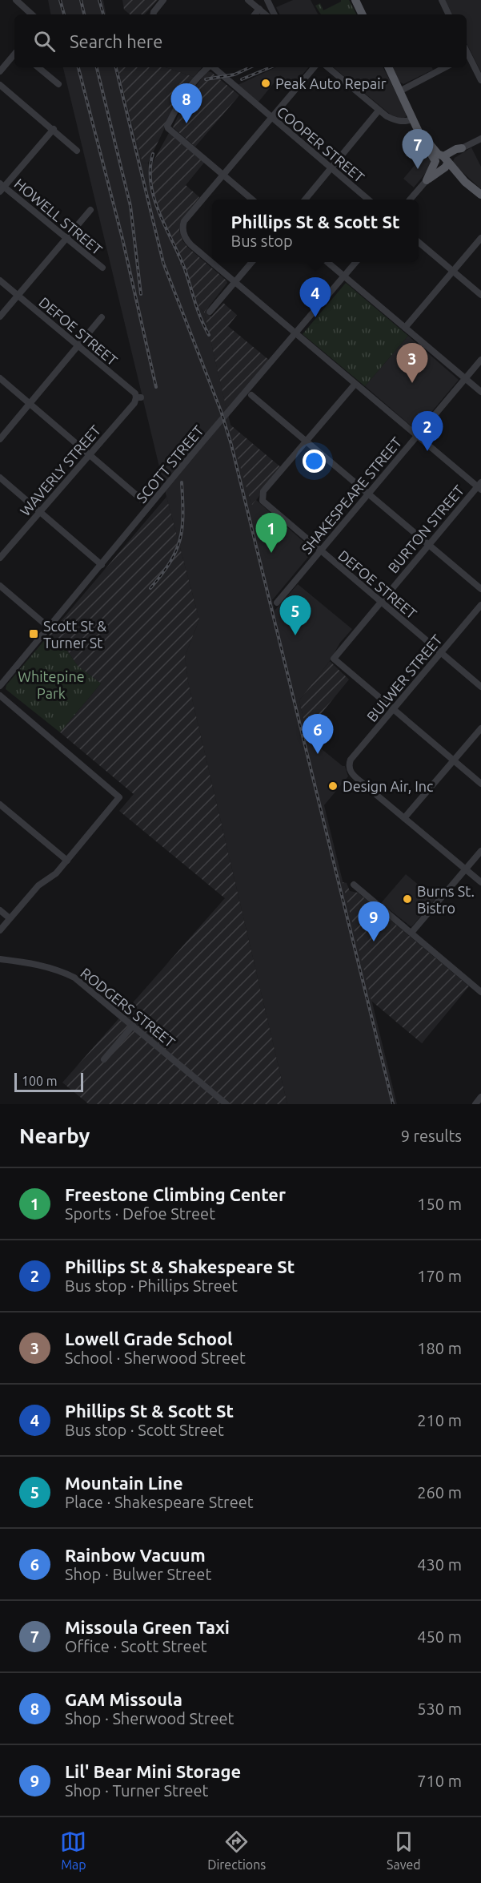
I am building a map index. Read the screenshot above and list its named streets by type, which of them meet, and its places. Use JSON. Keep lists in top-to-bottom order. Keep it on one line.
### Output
{"streets":{"street":["COOPER STREET","HOWELL STREET","DEFOE STREET","SCOTT STREET","WAVERLY STREET","SHAKESPEARE STREET","BURTON STREET","BULWER STREET","RODGERS STREET"]},"crossings":[["DEFOE STREET","WAVERLY STREET"],["DEFOE STREET","SHAKESPEARE STREET"],["DEFOE STREET","BURTON STREET"],["DEFOE STREET","BULWER STREET"],["BURTON STREET","BULWER STREET"]],"parks":["Whitepine Park"],"places":{"other":["Peak Auto Repair","Design Air, Inc","Burns St. Bistro"],"transit":["Scott St & Turner St"]},"scale_bar":"100 m","page":{"search":"Search here","pins":["8","7","4","3","2","1","5","6","9"],"popup":["Phillips St & Scott St","Bus stop"],"scale":"100 m","heading":["Nearby","9 results"],"list":[{"mark":"1","name":"Freestone Climbing Center","note":"Sports · Defoe Street","value":"150 m"},{"mark":"2","name":"Phillips St & Shakespeare St","note":"Bus stop · Phillips Street","value":"170 m"},{"mark":"3","name":"Lowell Grade School","note":"School · Sherwood Street","value":"180 m"},{"mark":"4","name":"Phillips St & Scott St","note":"Bus stop · Scott Street","value":"210 m"},{"mark":"5","name":"Mountain Line","note":"Place · Shakespeare Street","value":"260 m"},{"mark":"6","name":"Rainbow Vacuum","note":"Shop · Bulwer Street","value":"430 m"},{"mark":"7","name":"Missoula Green Taxi","note":"Office · Scott Street","value":"450 m"},{"mark":"8","name":"GAM Missoula","note":"Shop · Sherwood Street","value":"530 m"},{"mark":"9","name":"Lil' Bear Mini Storage","note":"Shop · Turner Street","value":"710 m"}],"nav":["Map","Directions","Saved"]}}
